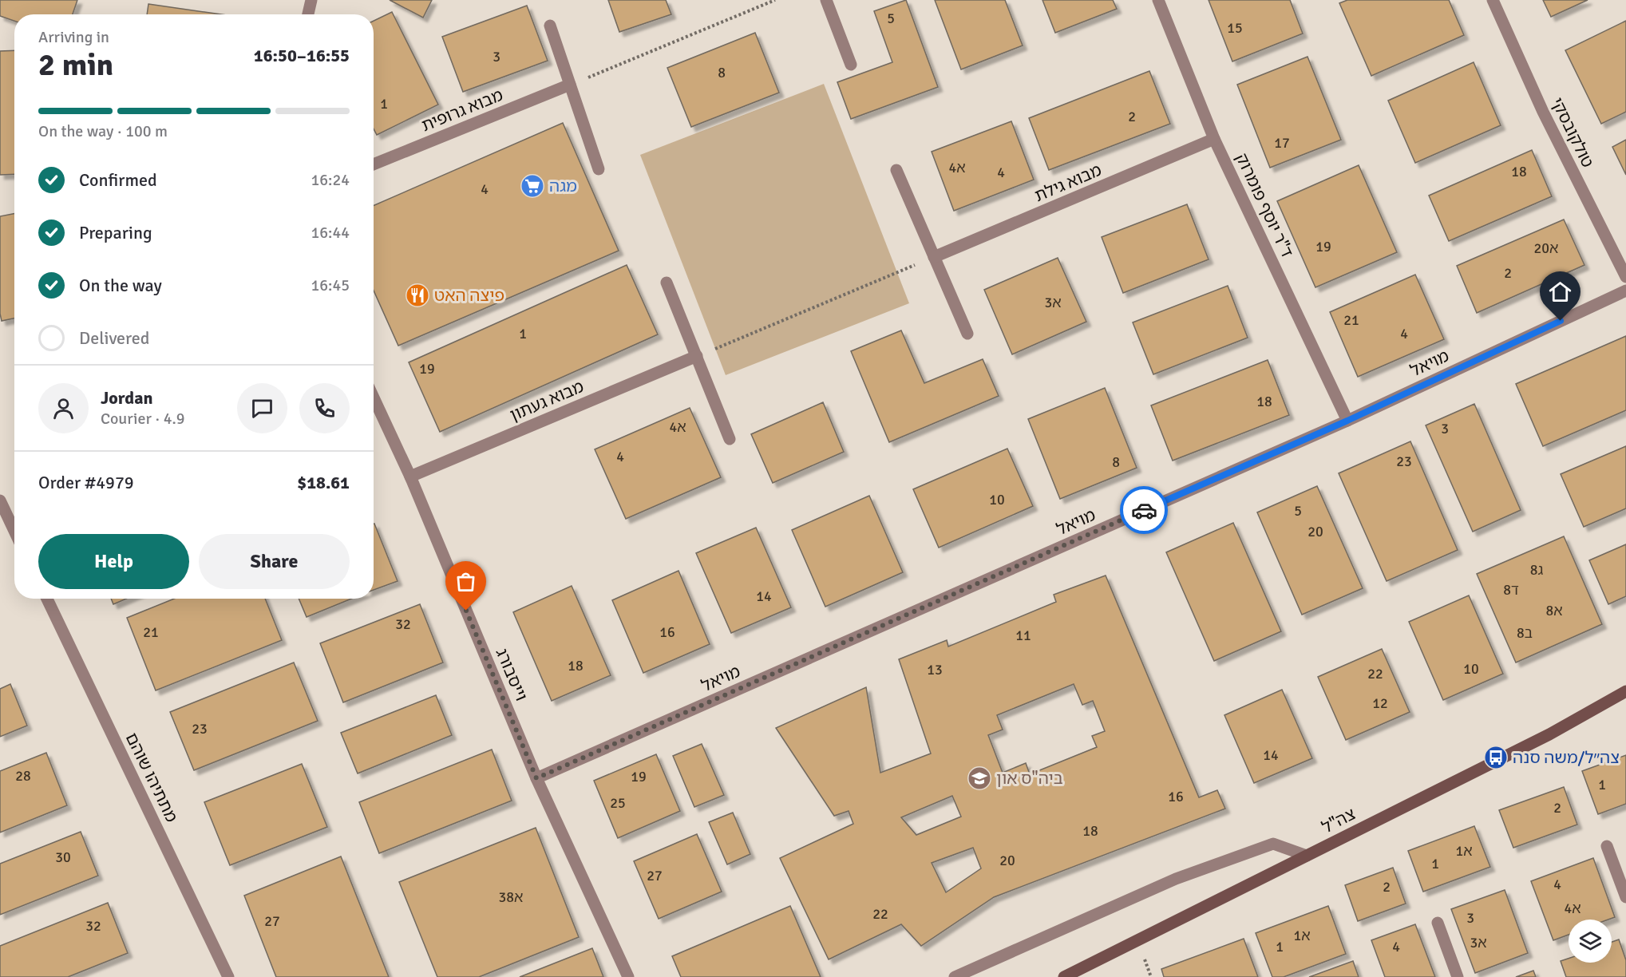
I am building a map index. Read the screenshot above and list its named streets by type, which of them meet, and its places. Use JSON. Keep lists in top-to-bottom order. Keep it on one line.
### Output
{"streets":{"street":["מבוא גרופית","טולקובסקי","מבוא גילת","ד\"ר יוסף פומרוק","מויאל","מבוא געתון","וייסבורג","מתתיהו שוהם","צה\"ל"]},"crossings":[["מבוא גילת","ד\"ר יוסף פומרוק"],["ד\"ר יוסף פומרוק","מויאל"],["מויאל","וייסבורג"],["מבוא געתון","וייסבורג"]],"places":{"supermarket":["מגה"],"restaurant":["פיצה האט"],"bus stop":["צה״ל/משה סנה"],"school or university":["ביה\"ס און"]},"house_numbers":["5","15","3","8","1","2","17","4א","18","4","4","19","20א","2","3א","21","1","4","19","18","4א","3","4","23","8","10","5","20","8ג","8ד","14","8א","32","21","16","8ב","11","18","10","13","22","12","23","14","28","19","1","16","25","2","18","1א","30","20","1","27","4","2","38א","4א","22","3","27","32","1א","3א","1","4"],"page":{"heading":["2 min","Arriving in","16:50–16:55"],"panel":["Jordan","Courier · 4.9","Order #4979","$18.61"],"bar":"On the way · 100 m","list":[["Confirmed","16:24"],["Preparing","16:44"],["On the way","16:45"],"Delivered"],"buttons":["Help","Share"]}}
